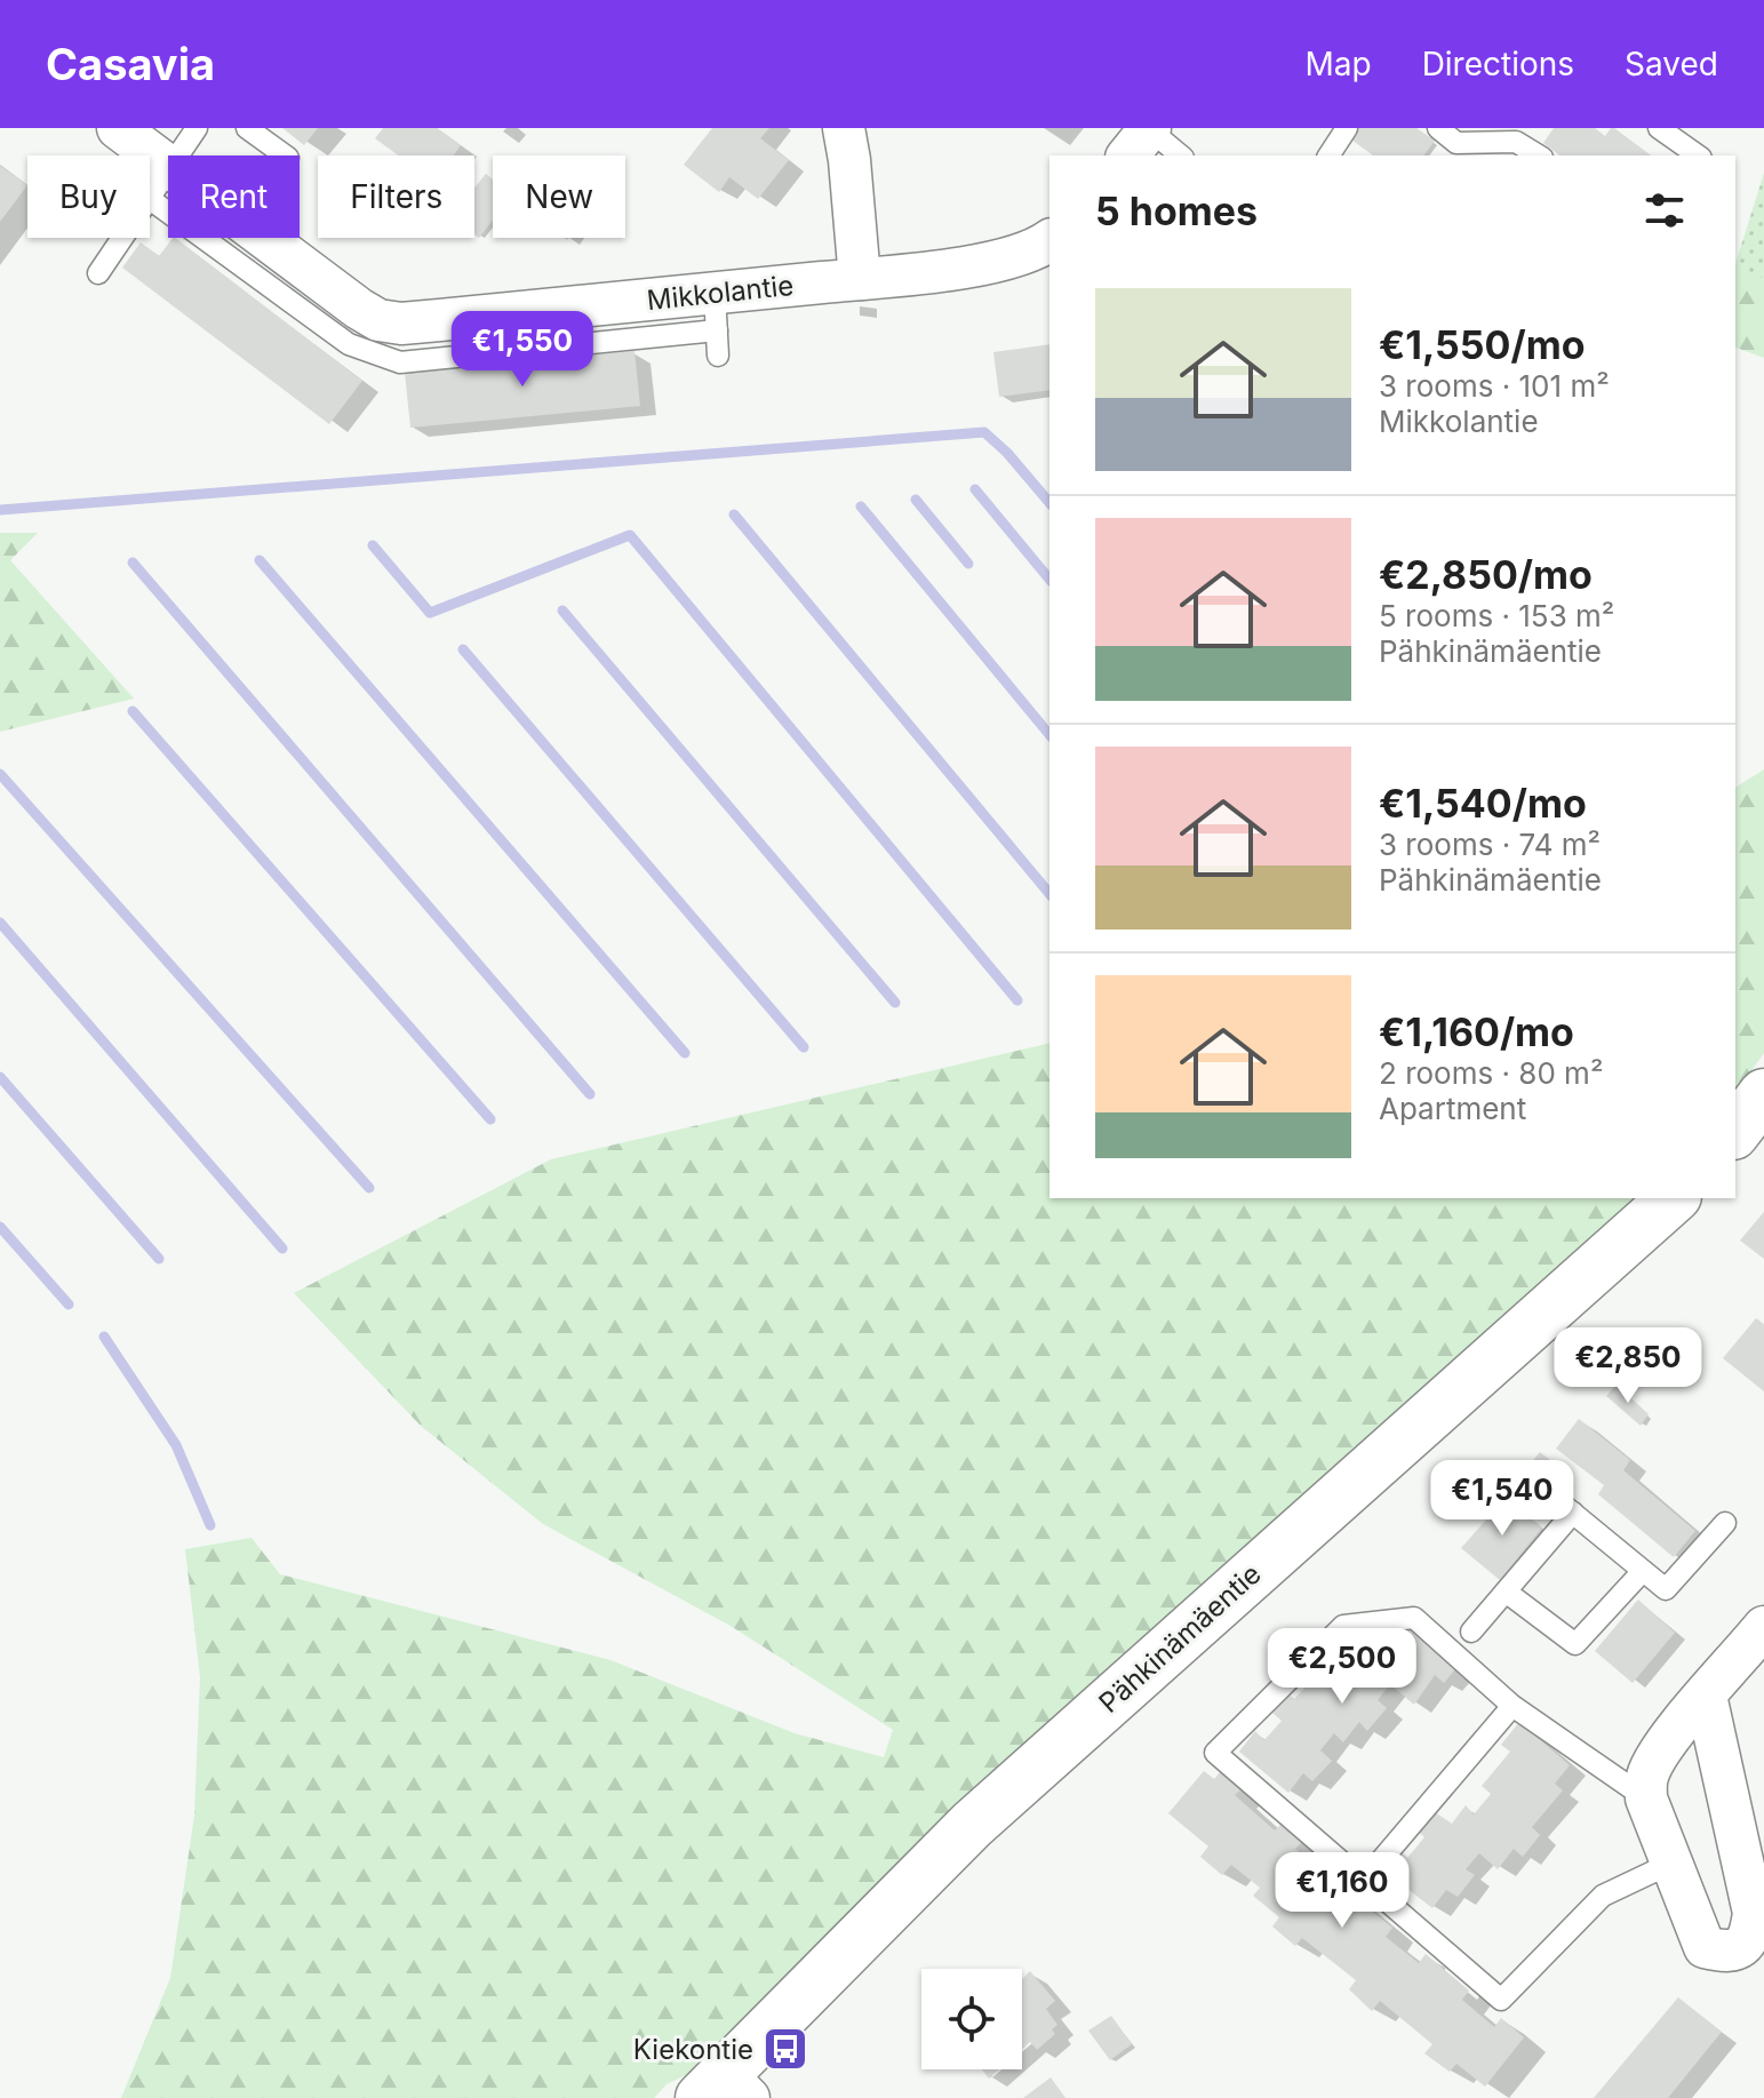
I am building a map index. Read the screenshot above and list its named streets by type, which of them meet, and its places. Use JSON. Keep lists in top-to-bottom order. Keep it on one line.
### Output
{"streets":{"street":["Mikkolantie","Pähkinämäentie"]},"places":{"bus stop":["Kiekontie"]},"page":{"header":"Casavia","nav":["Map","Directions","Saved"],"chip":["Buy","Rent","Filters","New"],"heading":"5 homes","list":[{"name":"€1,550/mo","note":"3 rooms · 101 m² · Mikkolantie"},{"name":"€2,850/mo","note":"5 rooms · 153 m² · Pähkinämäentie"},{"name":"€1,540/mo","note":"3 rooms · 74 m² · Pähkinämäentie"},{"name":"€1,160/mo","note":"2 rooms · 80 m² · Apartment"}],"price":["€1,550","€2,850","€1,540","€2,500","€1,160"]}}
